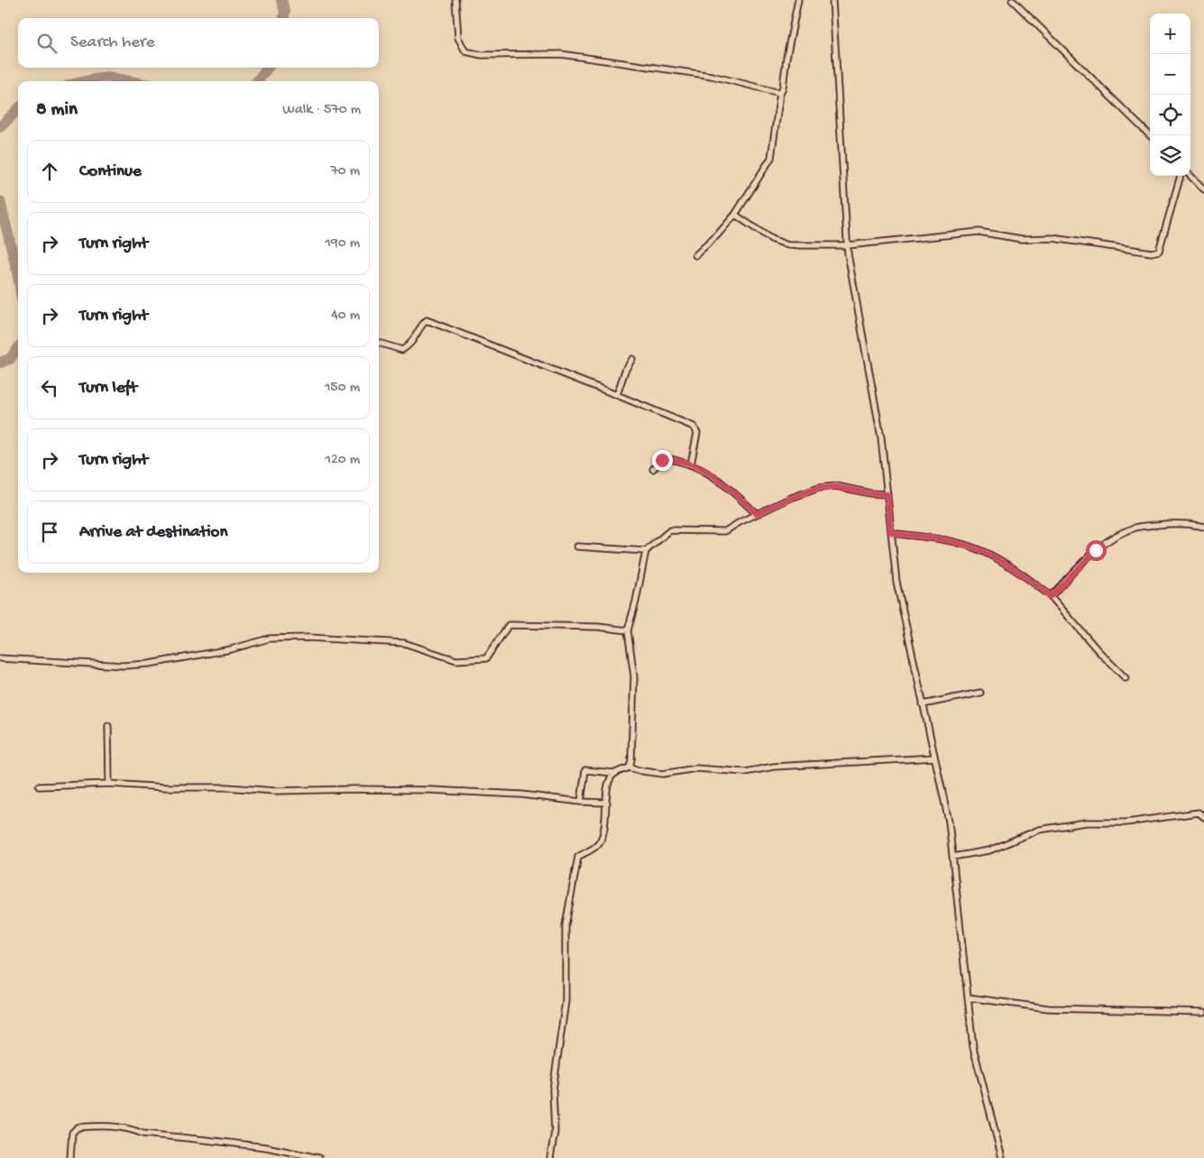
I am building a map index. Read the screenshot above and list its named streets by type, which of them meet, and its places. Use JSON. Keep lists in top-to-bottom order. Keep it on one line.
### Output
{"page":{"map_buttons":["+","−"],"search":"Search here","heading":["8 min","Walk · 570 m"],"list":[["Continue","70 m"],["Turn right","190 m"],["Turn right","40 m"],["Turn left","150 m"],["Turn right","120 m"],"Arrive at destination"]}}
